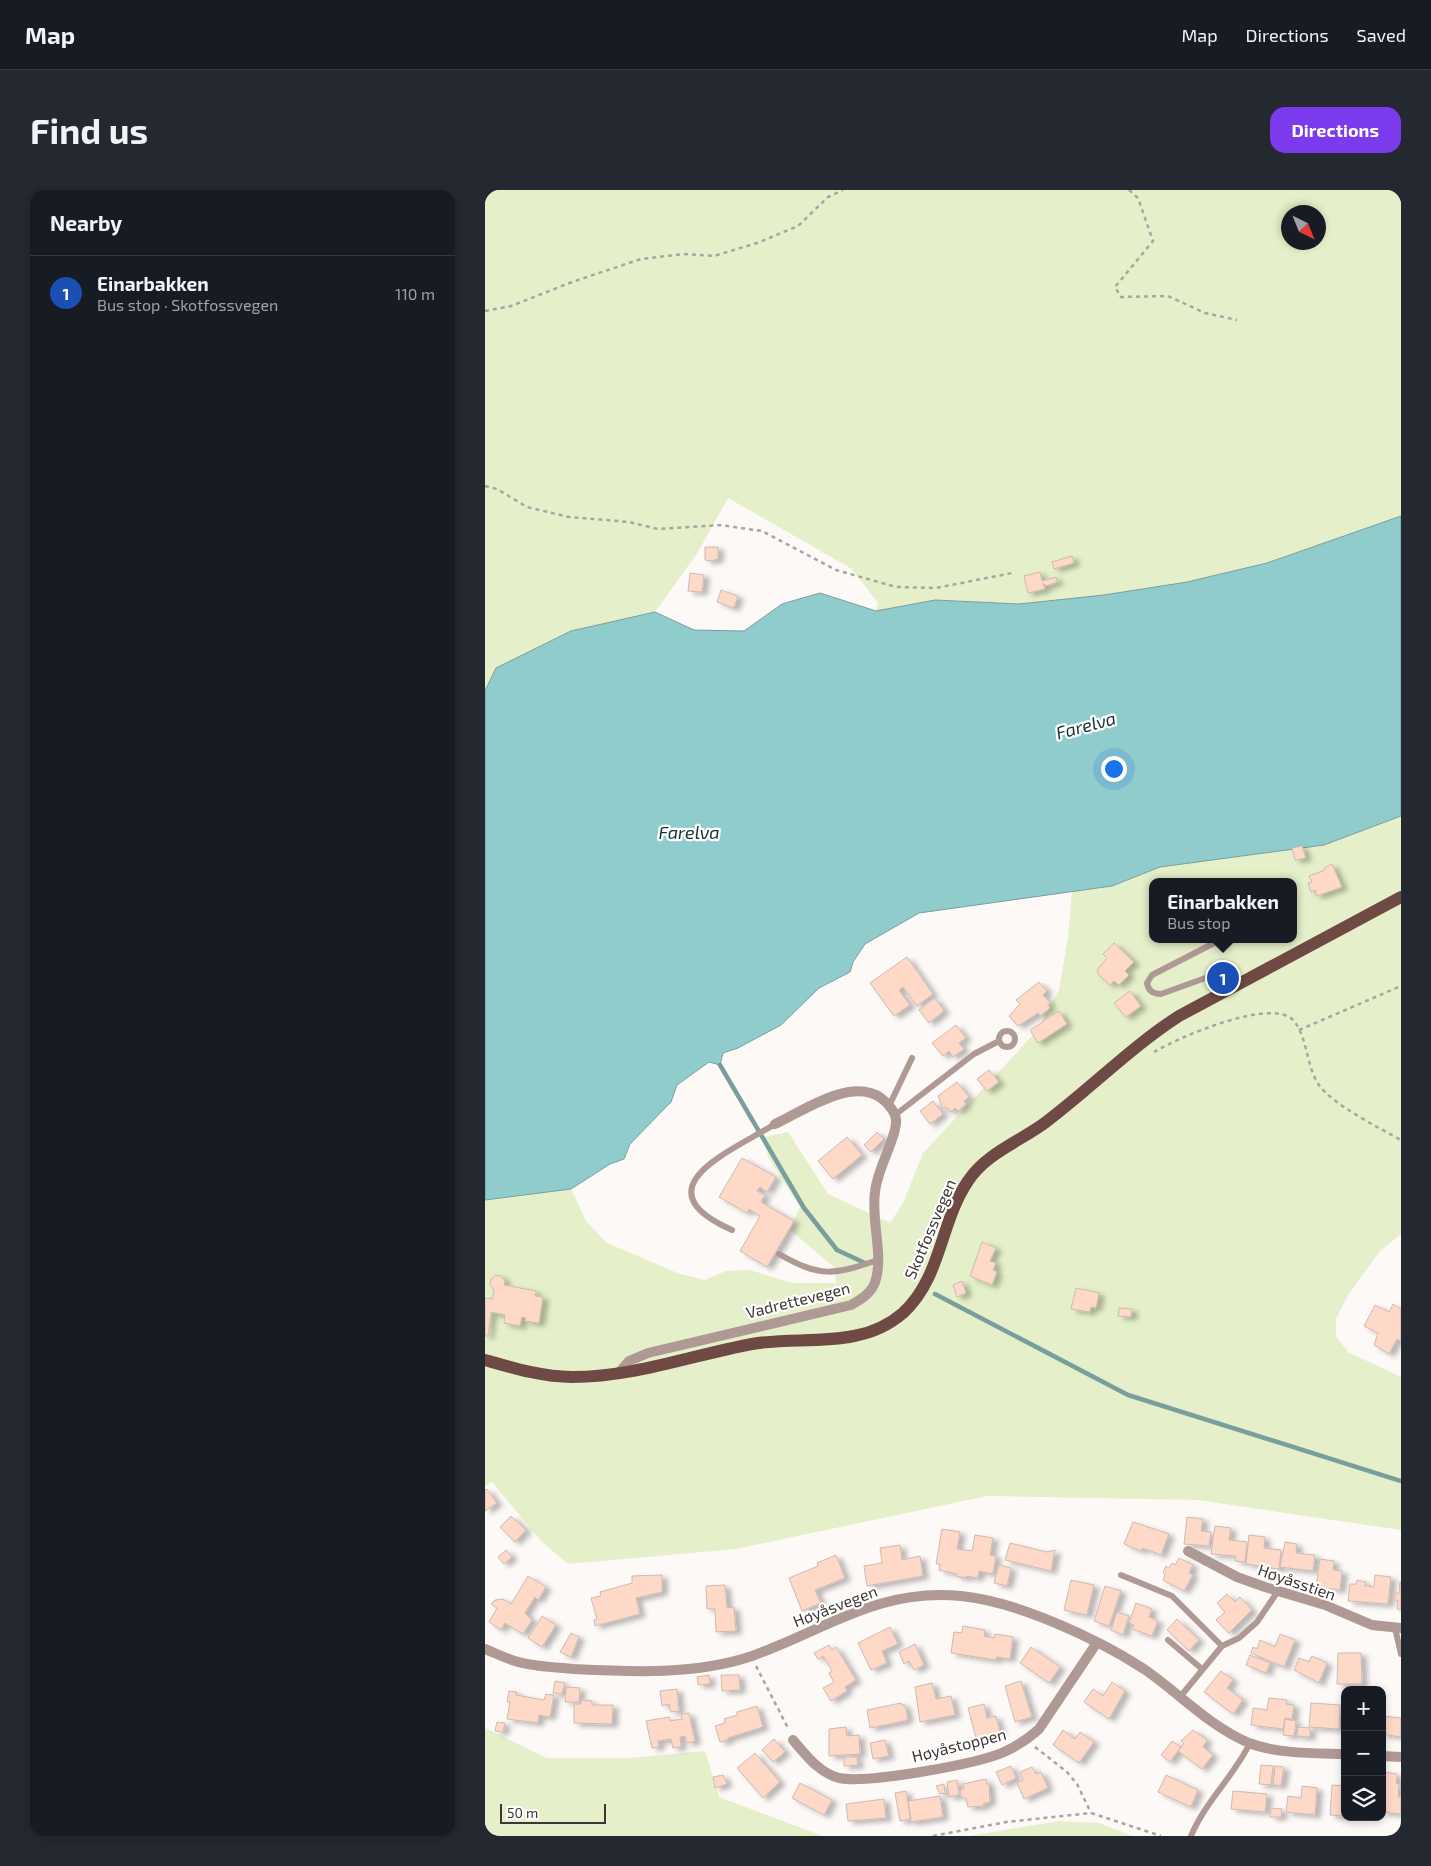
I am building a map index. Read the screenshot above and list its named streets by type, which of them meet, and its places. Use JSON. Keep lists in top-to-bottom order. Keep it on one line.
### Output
{"streets":{"main road":["Skotfossvegen"],"street":["Vadrettevegen","Høyåsstien","Høyåsvegen","Høyåstoppen"]},"crossings":[["Skotfossvegen","Vadrettevegen"],["Høyåsvegen","Høyåstoppen"]],"water":["Farelva"],"scale_bar":"50 m","north":"bottom right","page":{"header":"Map","nav":["Map","Directions","Saved"],"buttons":"Directions","title":"Find us","heading":"Nearby","list":[{"mark":"1","name":"Einarbakken","note":"Bus stop · Skotfossvegen","value":"110 m"}],"popup":["Einarbakken","Bus stop"],"pins":"1","map_buttons":["+","−"],"scale":"50 m"}}
